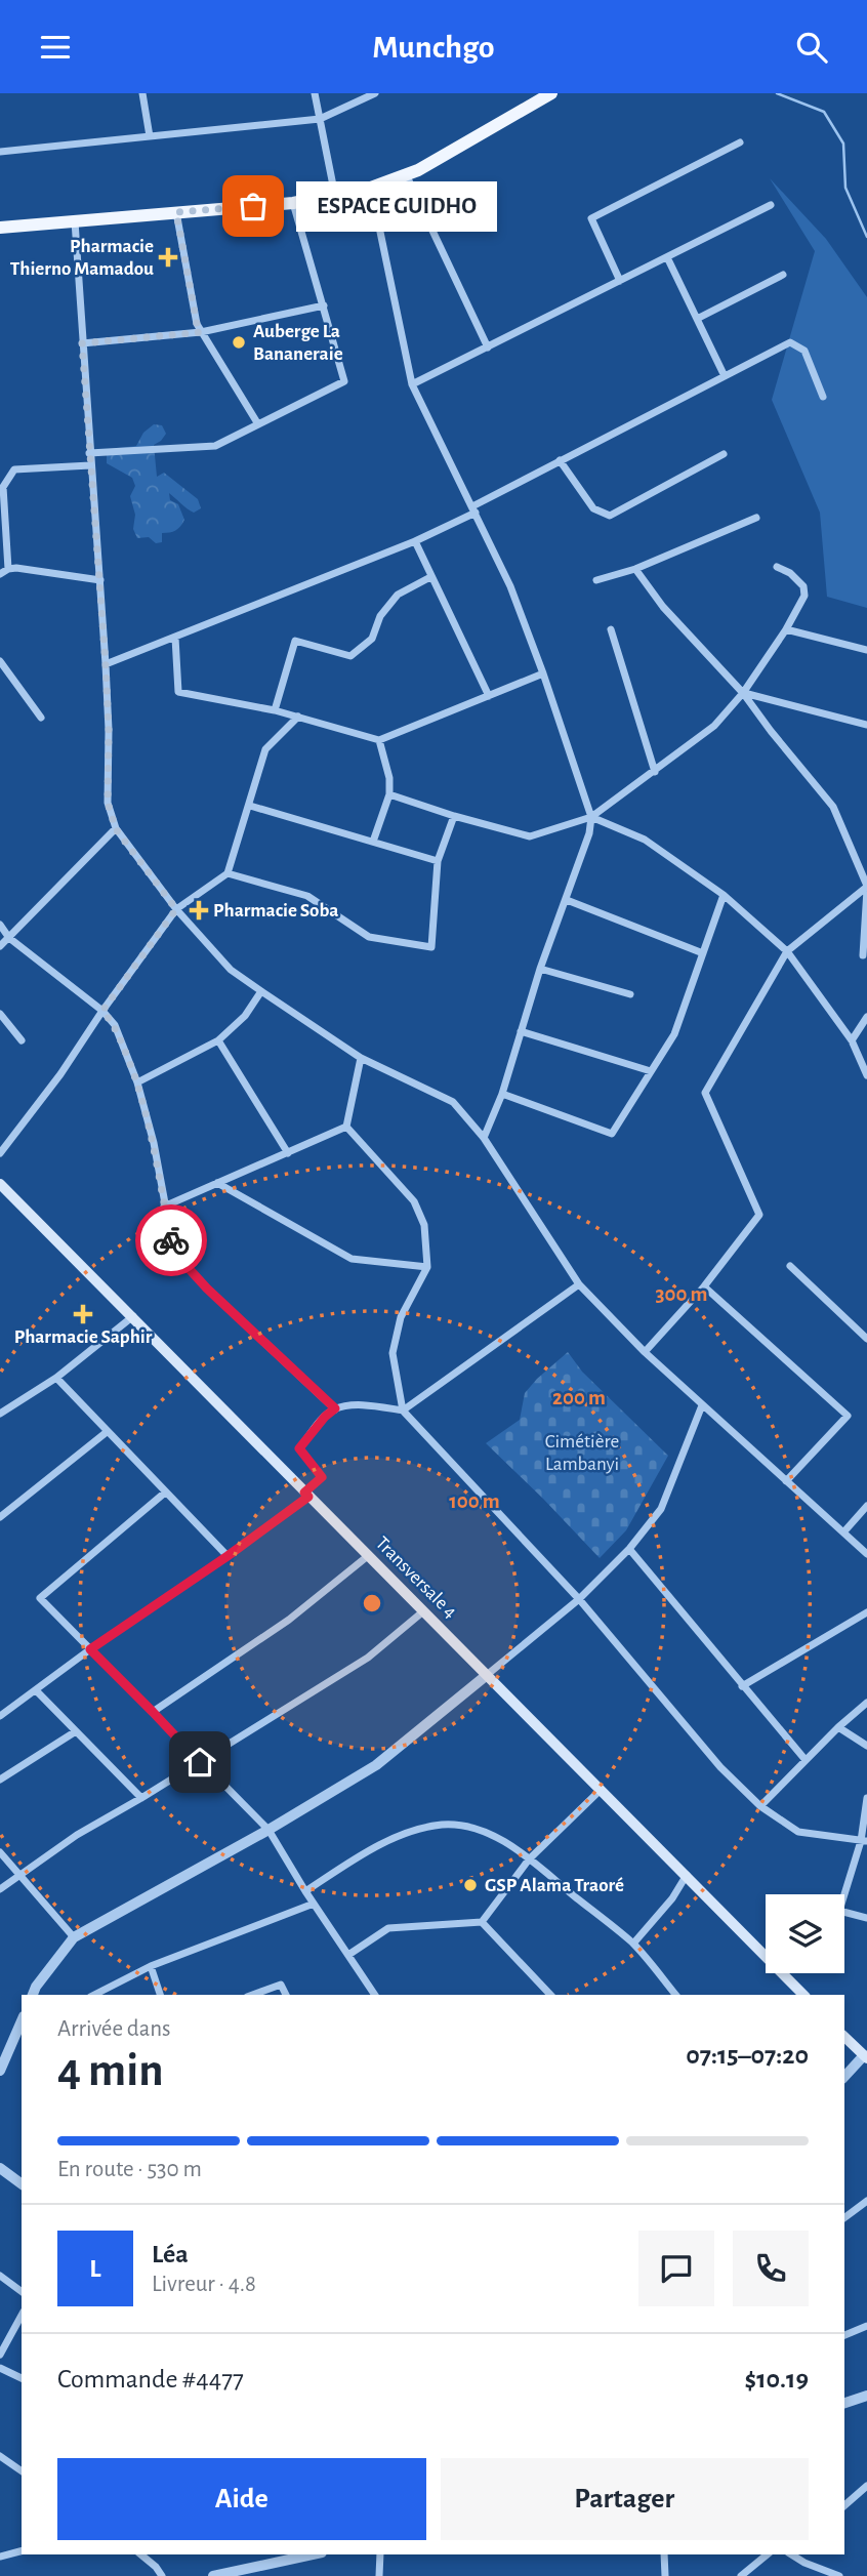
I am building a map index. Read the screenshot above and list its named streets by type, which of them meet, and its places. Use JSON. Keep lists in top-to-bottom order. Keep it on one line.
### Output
{"streets":{"main road":["Transversale 4"]},"parks":["Cimétière Lambanyi"],"places":{"other":["ESPACE GUIDHO","Auberge La Bananeraie","GSP Alama Traoré"],"health":["Pharmacie Thierno Mamadou","Pharmacie Soba","Pharmacie Saphir"]},"page":{"header":"Munchgo","bubble":"ESPACE GUIDHO","heading":["4 min","Arrivée dans","07:15–07:20"],"panel":["Léa","Livreur · 4.8","Commande #4477","$10.19"],"bar":"En route · 530 m","round":"L","buttons":["Aide","Partager"]},"rings":["300 m","200 m","100 m"]}
